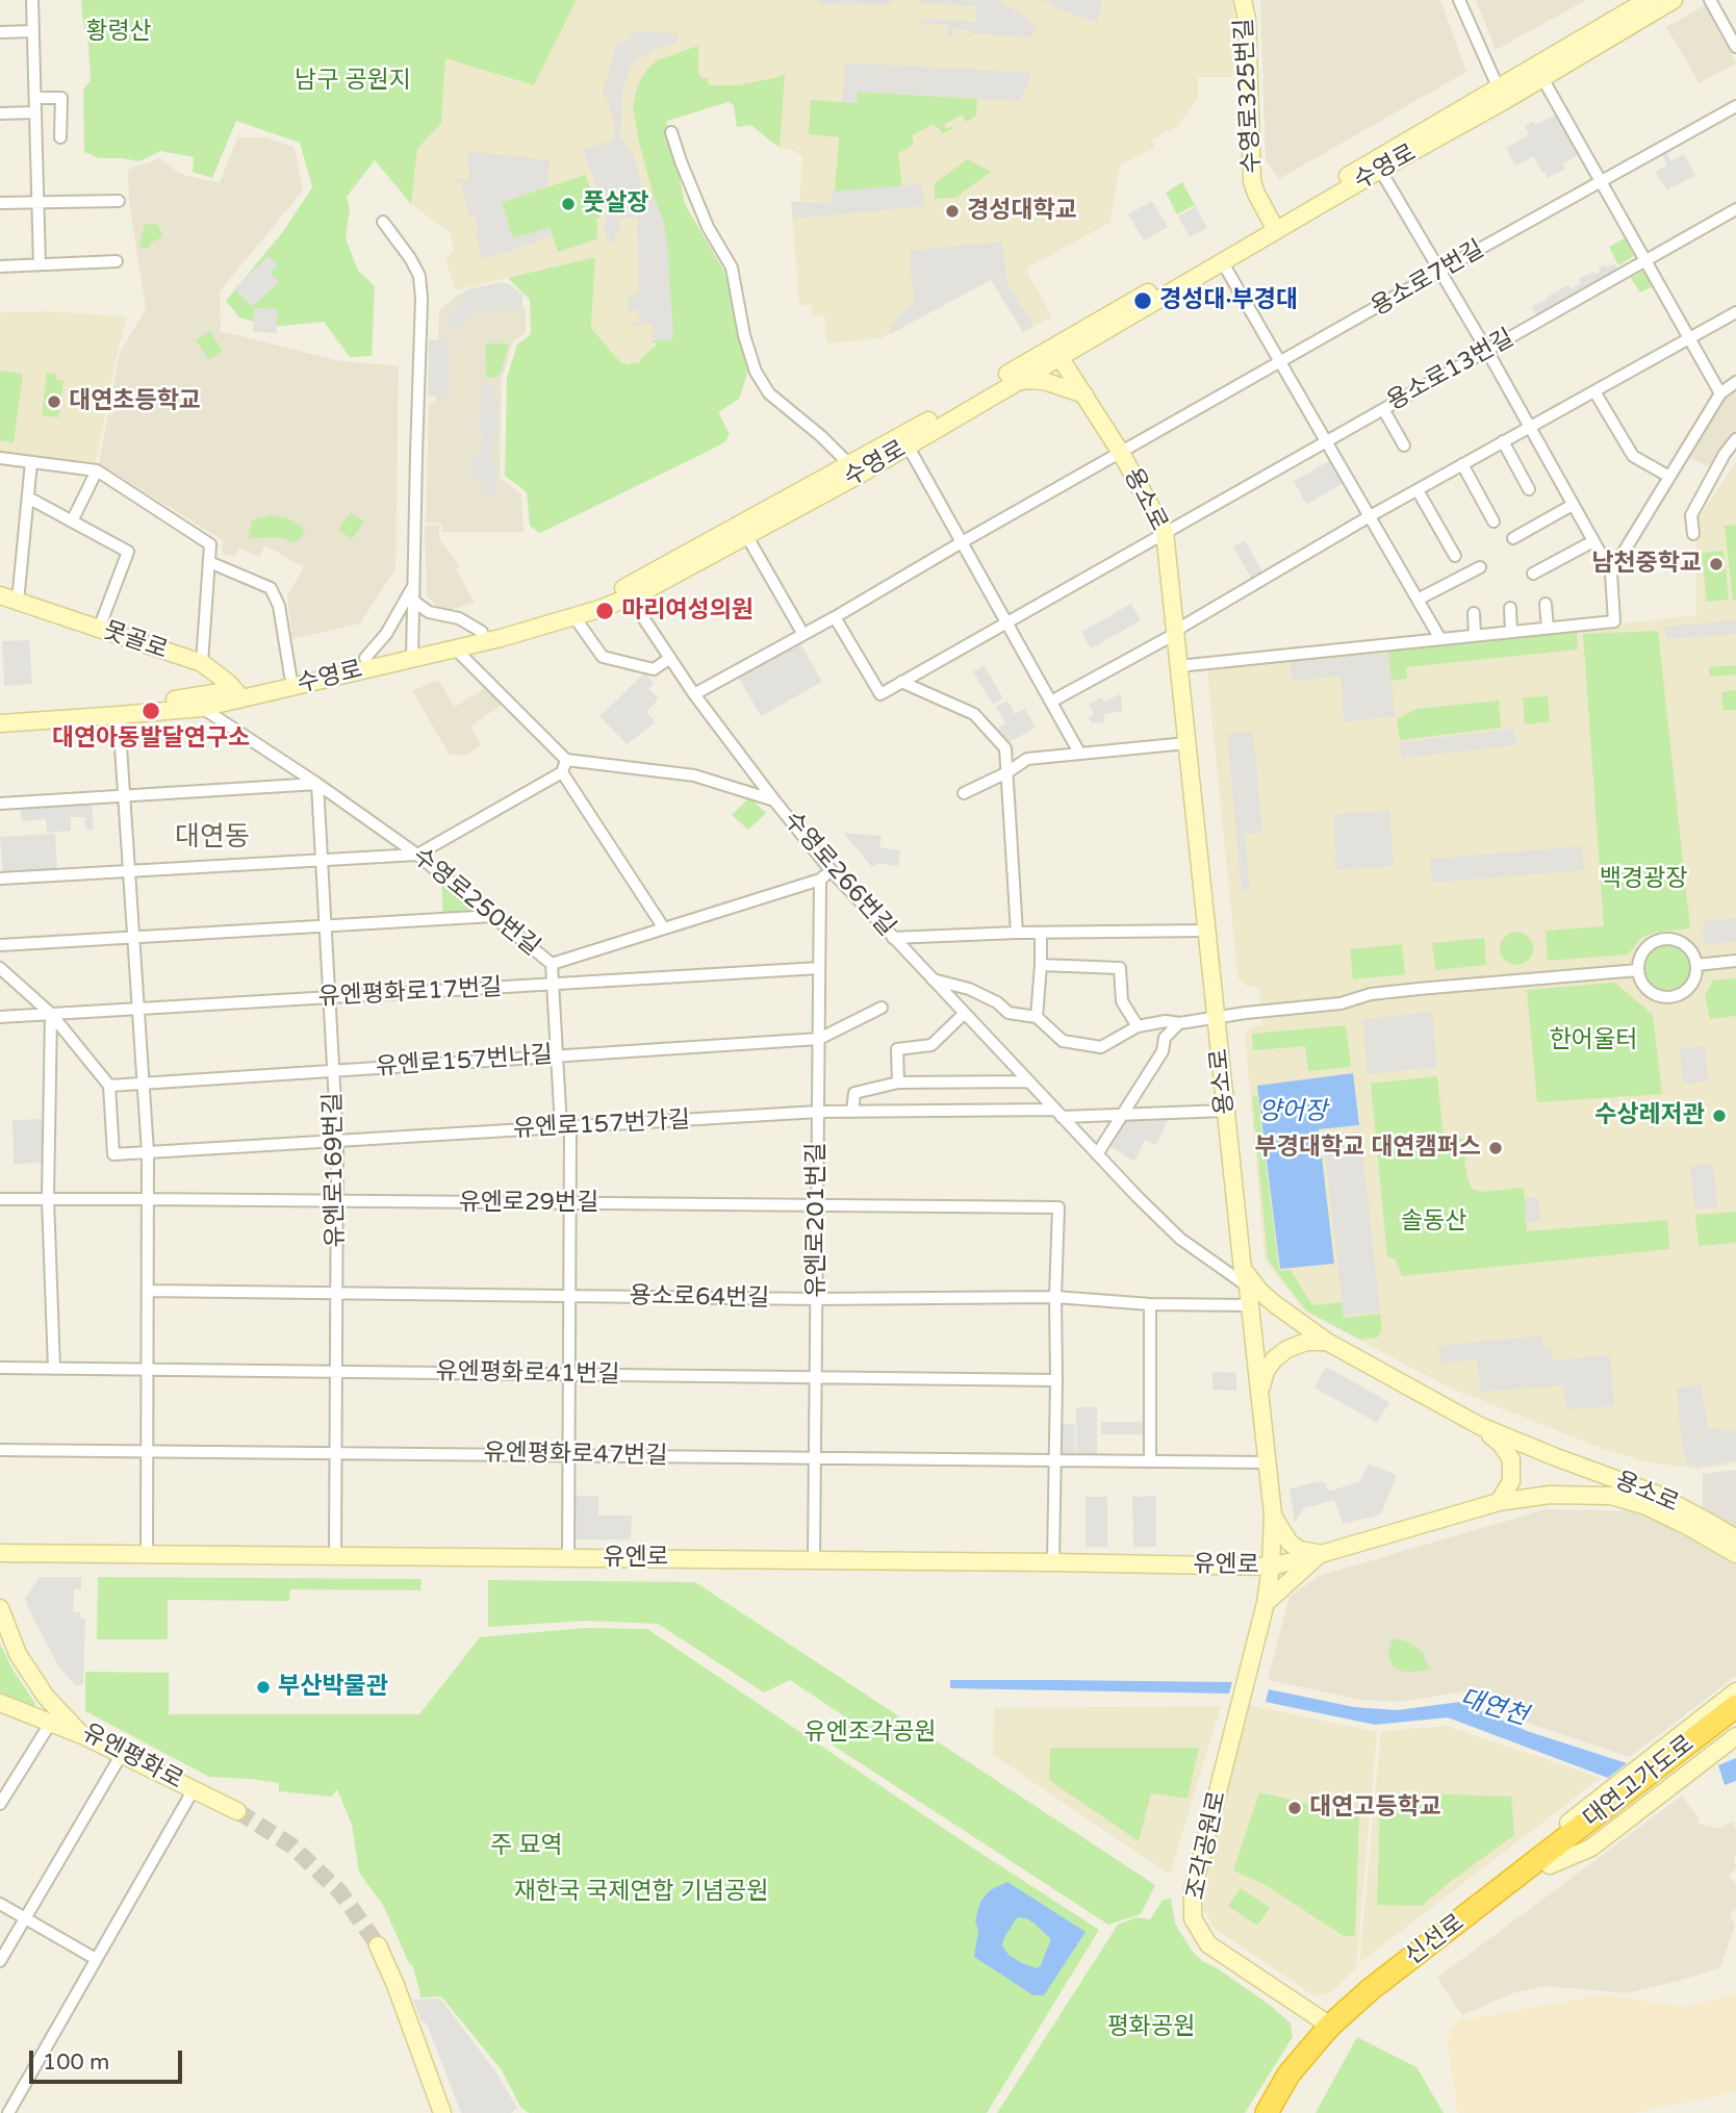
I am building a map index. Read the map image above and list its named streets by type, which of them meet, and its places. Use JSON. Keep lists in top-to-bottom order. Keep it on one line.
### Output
{"streets":{"highway":["대연고가도로","신선로"],"main road":["수영로325번길","수영로","용소로","못골로","유엔로","유엔평화로","조각공원로"],"street":["용소로7번길","용소로13번길","수영로266번길","수영로250번길","유엔평화로17번길","유엔로157번나길","유엔로157번가길","유엔로169번길","유엔로29번길","유엔로201번길","용소로64번길","유엔평화로41번길","유엔평화로47번길"]},"crossings":[["수영로325번길","수영로"],["수영로","용소로"],["수영로","못골로"],["수영로","수영로250번길"],["용소로7번길","용소로"],["용소로13번길","용소로"],["용소로","유엔로157번가길"],["수영로266번길","수영로250번길"],["수영로266번길","유엔로157번가길"],["수영로250번길","유엔로169번길"],["수영로250번길","유엔로201번길"],["유엔평화로17번길","유엔로169번길"],["유엔평화로17번길","유엔로201번길"],["유엔로157번나길","유엔로157번가길"],["유엔로157번나길","유엔로169번길"],["유엔로157번나길","유엔로201번길"],["유엔로157번가길","유엔로169번길"],["유엔로157번가길","유엔로201번길"],["유엔로169번길","유엔로29번길"],["유엔로169번길","용소로64번길"],["유엔로169번길","유엔평화로41번길"],["유엔로169번길","유엔평화로47번길"],["유엔로169번길","유엔로"],["유엔로29번길","유엔로201번길"],["유엔로29번길","용소로64번길"],["유엔로201번길","용소로64번길"],["유엔로201번길","유엔평화로41번길"],["유엔로201번길","유엔평화로47번길"],["유엔로201번길","유엔로"],["유엔로","조각공원로"],["대연고가도로","신선로"],["조각공원로","신선로"]],"districts":["대연동"],"water":["양어장","대연천"],"parks":["황령산","남구 공원지","백경광장","한어울터","솔동산","유엔조각공원","주 묘역","재한국 국제연합 기념공원","평화공원"],"places":["풋살장","경성대학교","경성대·부경대","대연초등학교","남천중학교","마리여성의원","대연아동발달연구소","수상레저관","부경대학교 대연캠퍼스","부산박물관","대연고등학교"],"scale_bar":"100 m"}
